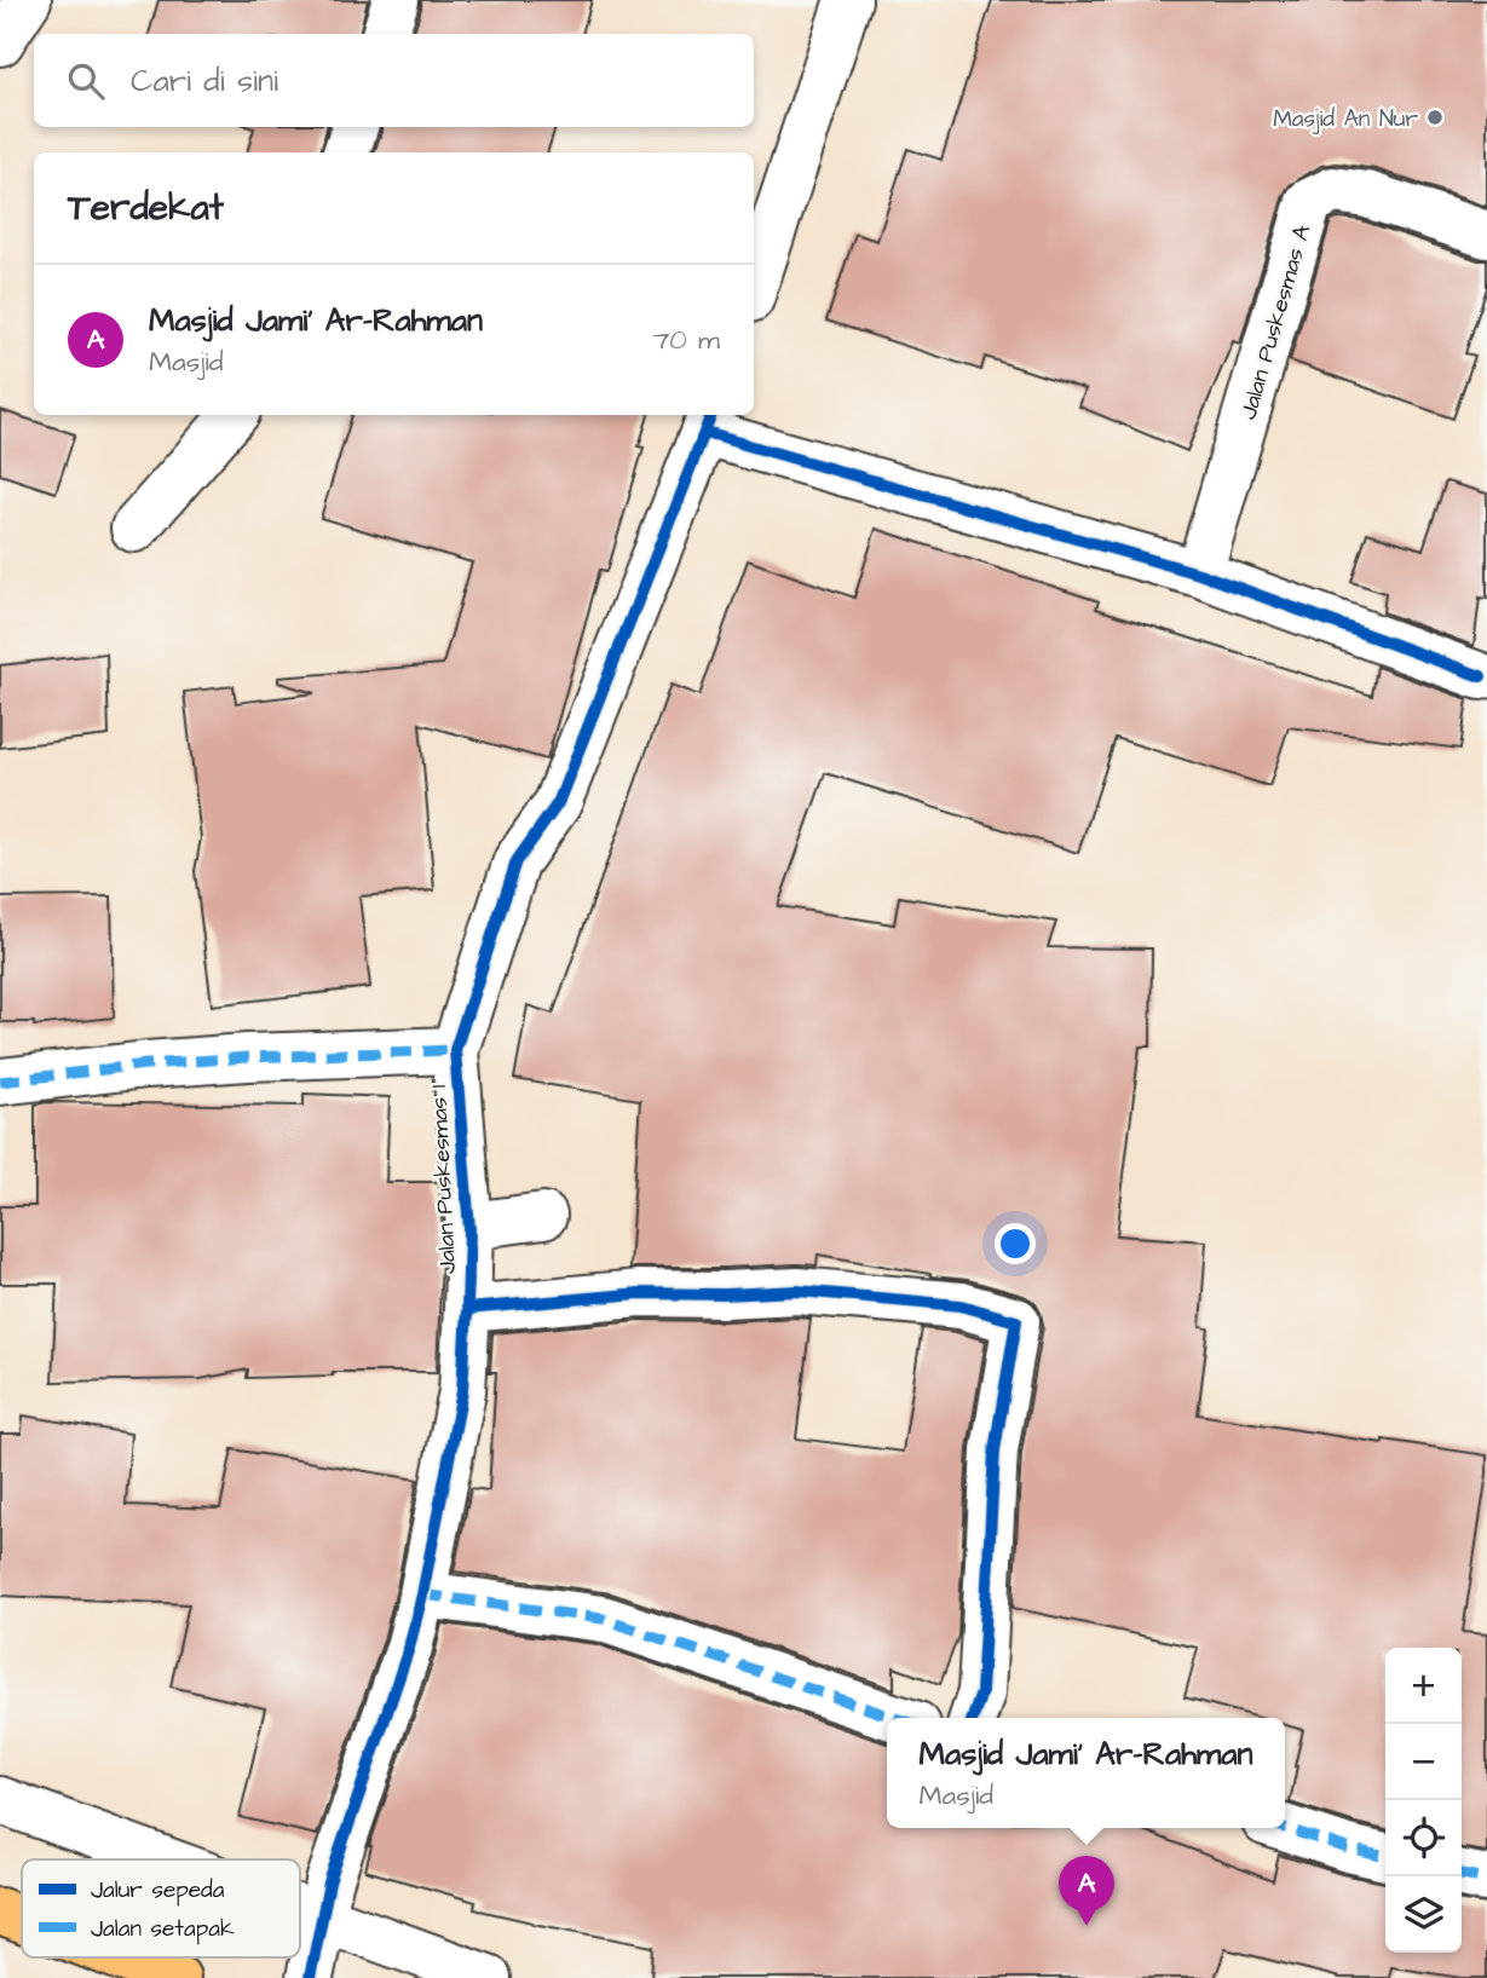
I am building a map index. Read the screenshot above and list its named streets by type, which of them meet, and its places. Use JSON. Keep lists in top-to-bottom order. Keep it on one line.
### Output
{"streets":{"street":["Jalan Puskesmas A","Jalan Puskesmas 1"]},"places":["Masjid An Nur"],"legend":["Jalur sepeda","Jalan setapak"],"page":{"search":"Cari di sini","heading":"Terdekat","list":[{"mark":"A","name":"Masjid Jami' Ar-Rahman","note":"Masjid","value":"70 m"}],"map_buttons":["+","−"],"popup":["Masjid Jami' Ar-Rahman","Masjid"],"pins":"A"}}
